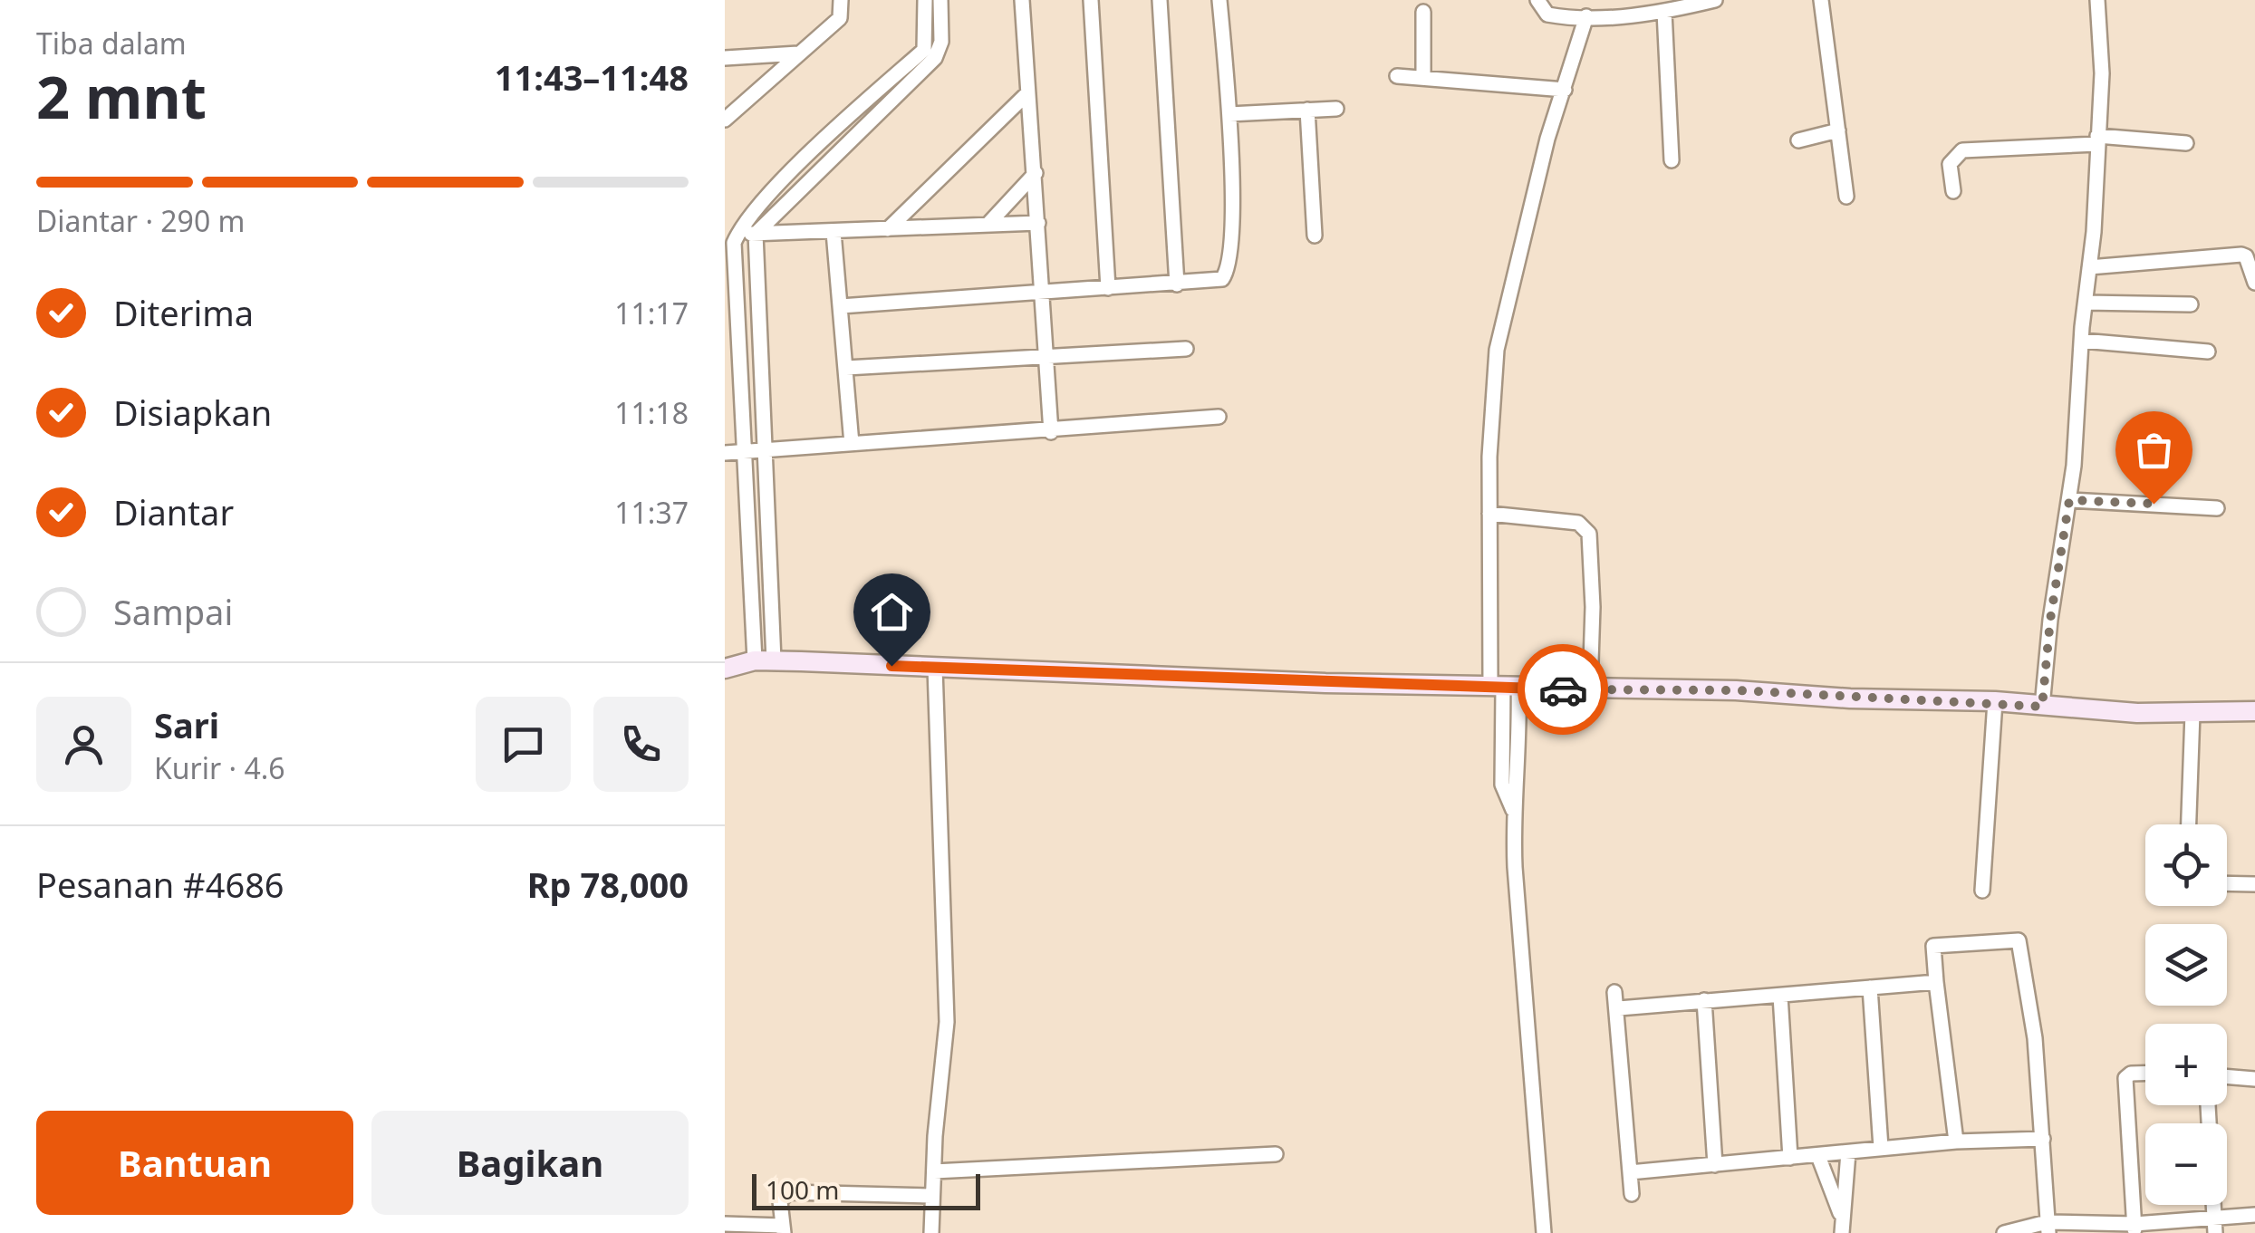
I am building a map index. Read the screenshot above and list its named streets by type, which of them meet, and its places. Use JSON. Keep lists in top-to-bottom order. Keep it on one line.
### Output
{"scale_bar":"100 m","page":{"heading":["2 mnt","Tiba dalam","11:43–11:48"],"panel":["Sari","Kurir · 4.6","Pesanan #4686","Rp 78,000"],"bar":"Diantar · 290 m","list":[["Diterima","11:17"],["Disiapkan","11:18"],["Diantar","11:37"],"Sampai"],"map_buttons":["+","−"],"buttons":["Bantuan","Bagikan"],"scale":"100 m"}}
